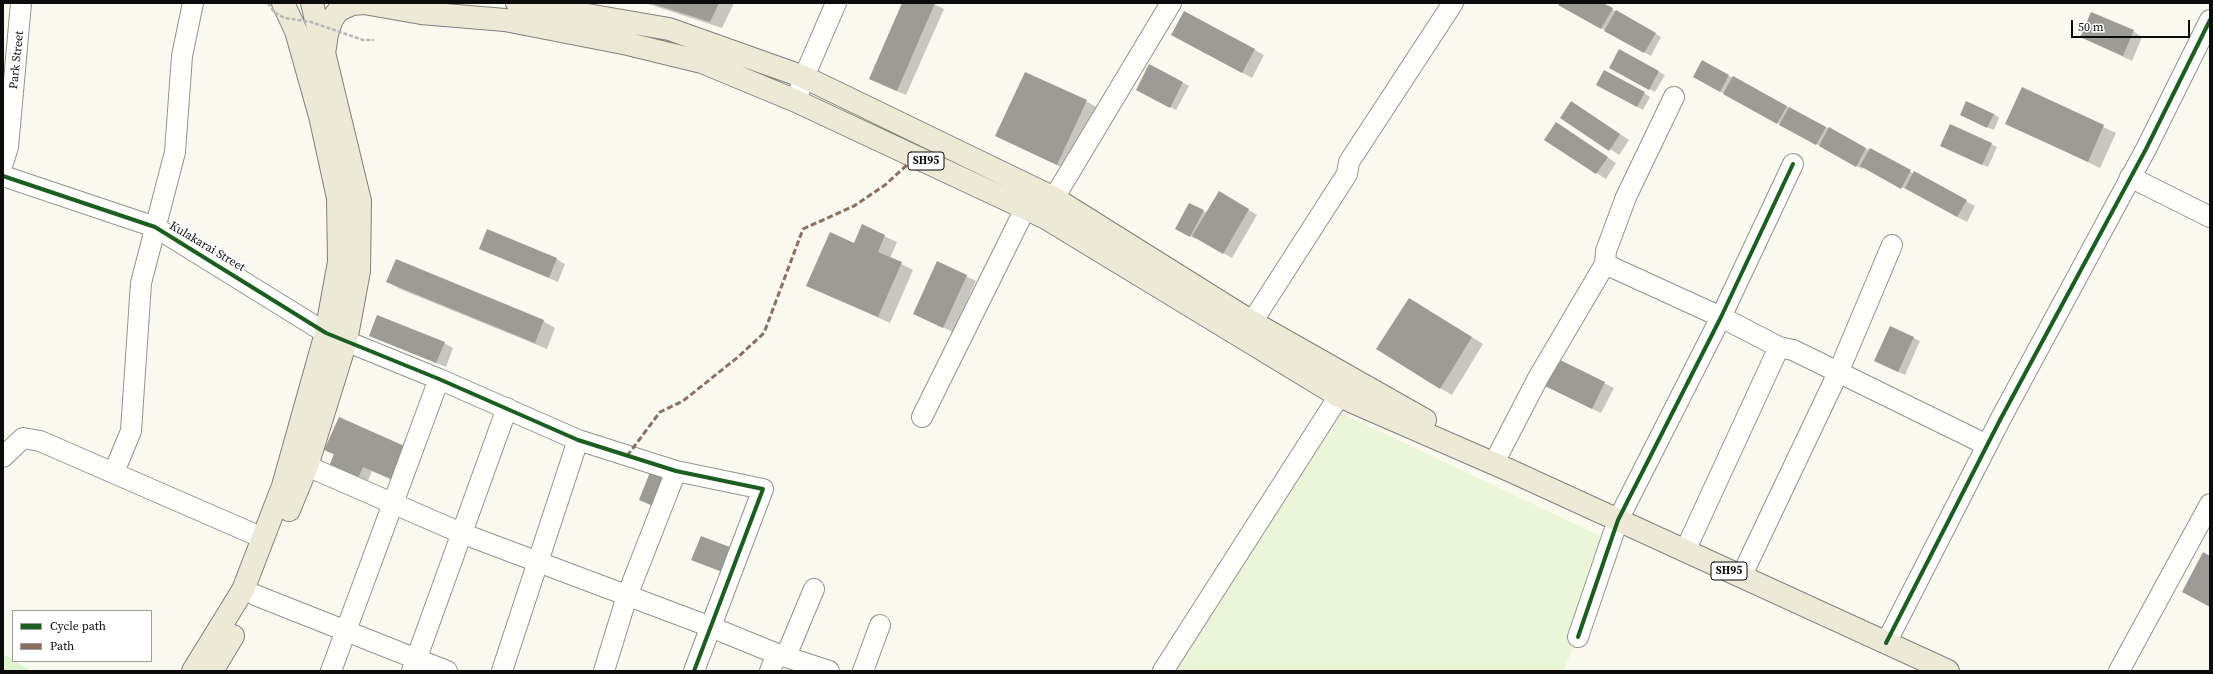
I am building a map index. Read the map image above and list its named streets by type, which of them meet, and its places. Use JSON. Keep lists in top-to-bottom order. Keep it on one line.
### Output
{"streets":{"main road":["SH95"],"street":["Park Street","Kulakarai Street"]},"legend":["Cycle path","Path"],"scale_bar":"50 m"}
